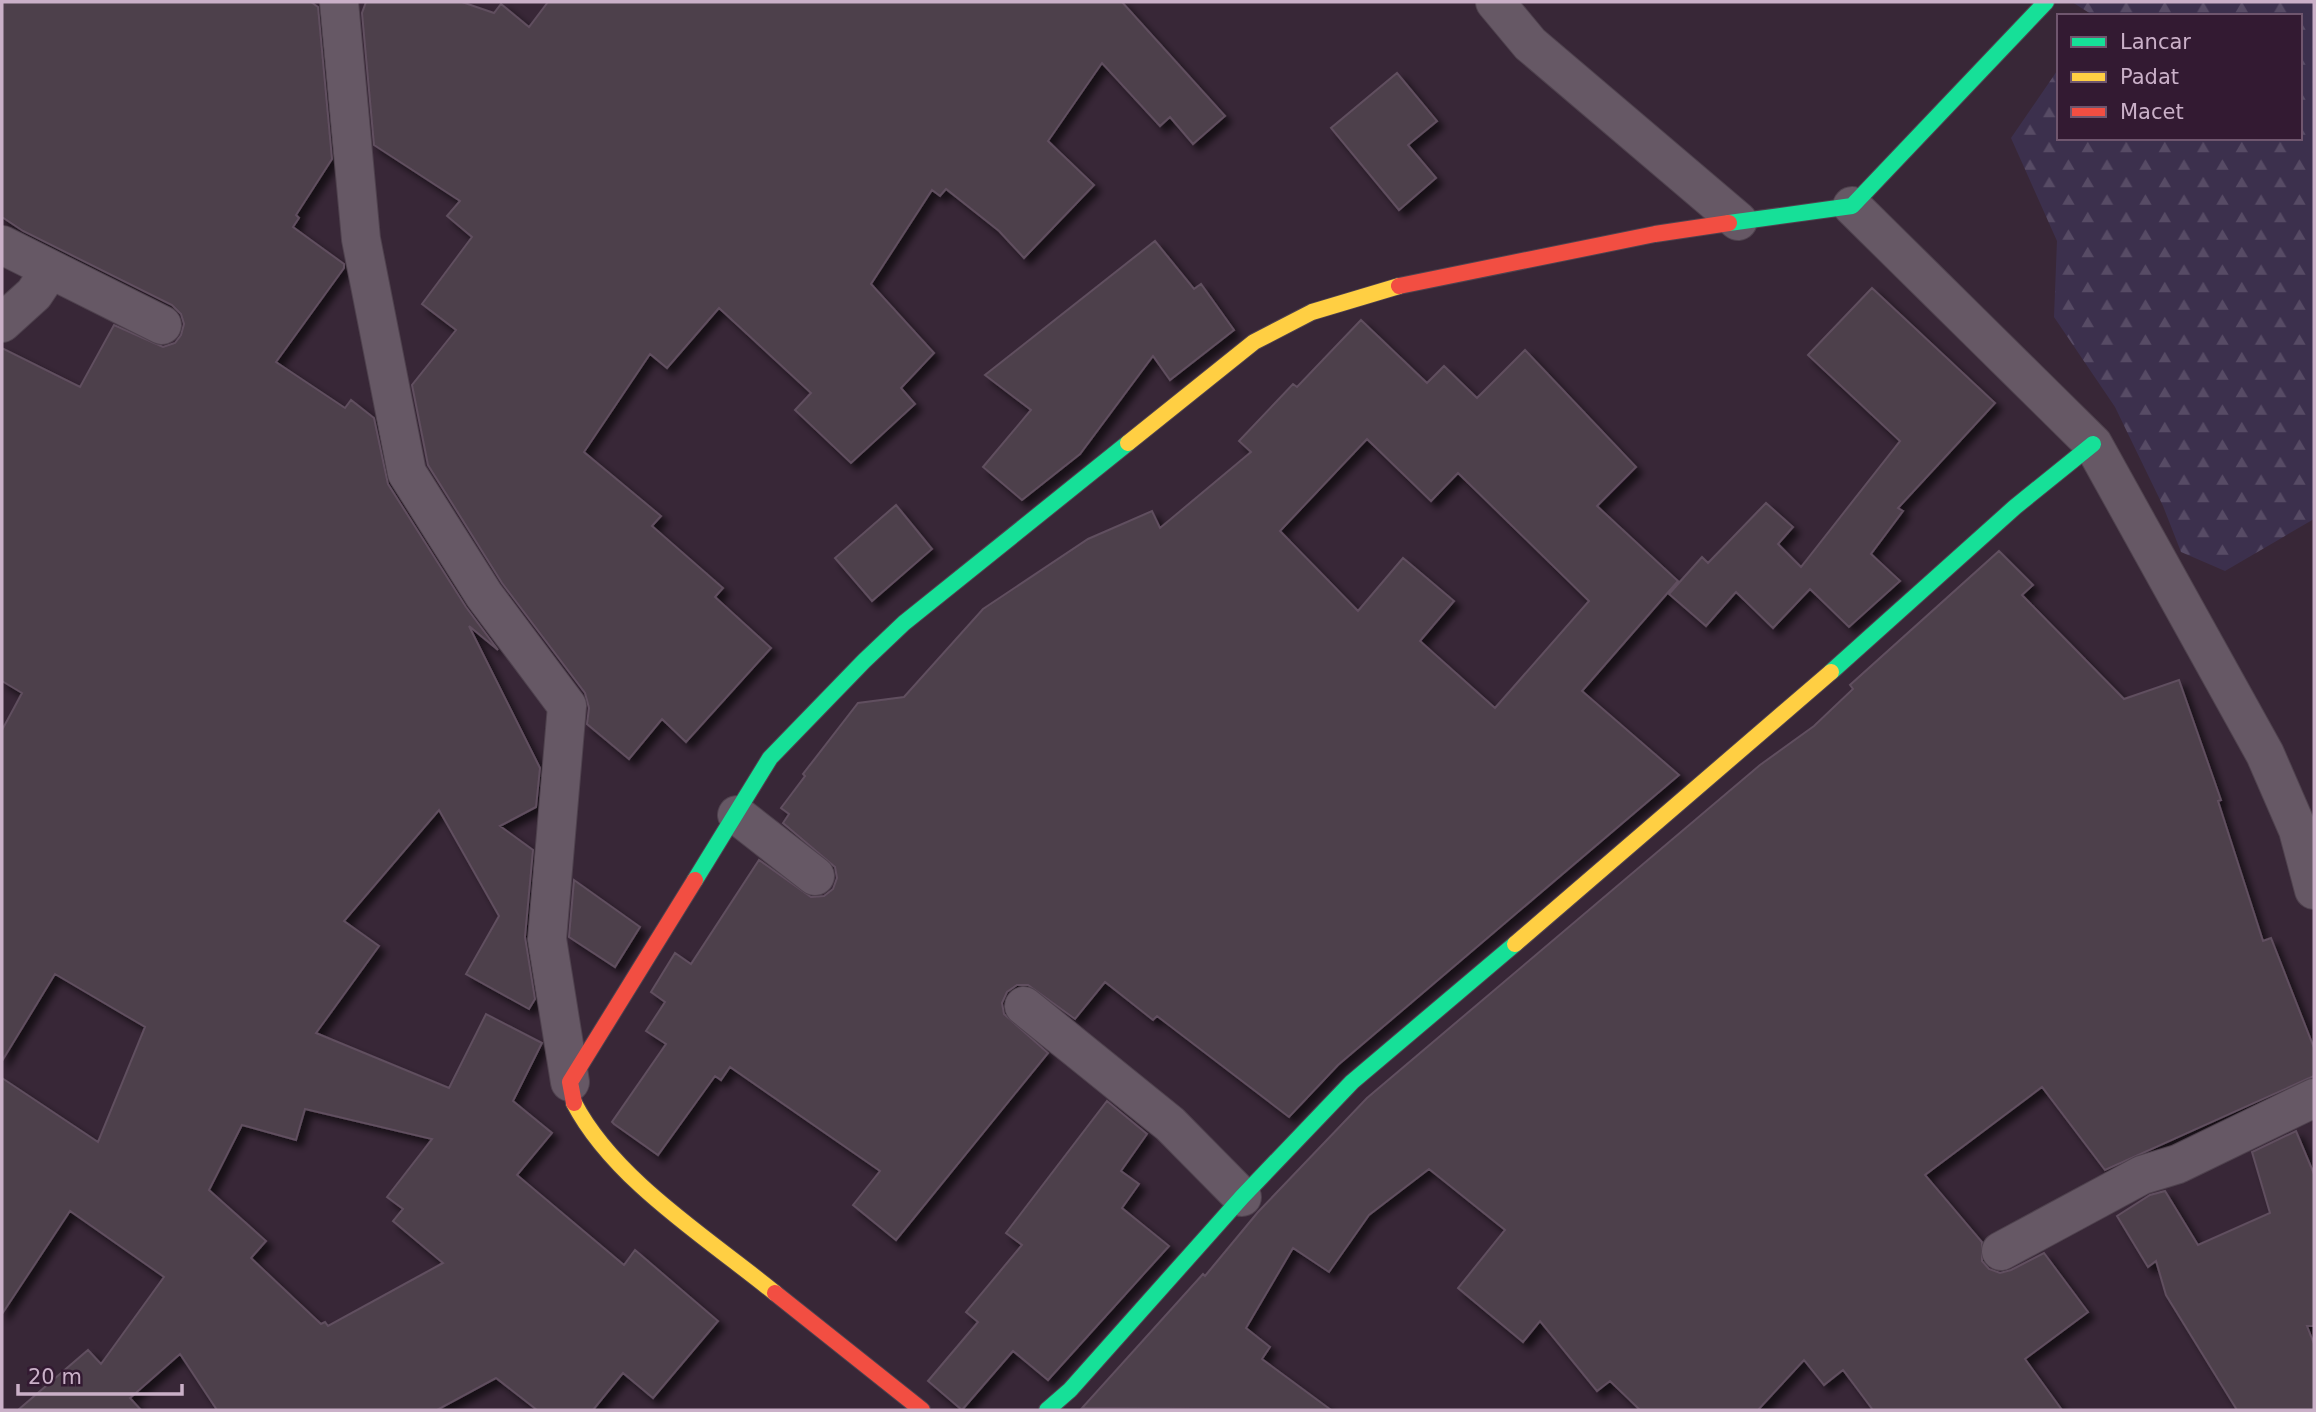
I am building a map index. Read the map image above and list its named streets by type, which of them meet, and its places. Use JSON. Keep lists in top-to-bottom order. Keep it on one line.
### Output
{"legend":["Lancar","Padat","Macet"],"scale_bar":"20 m"}
